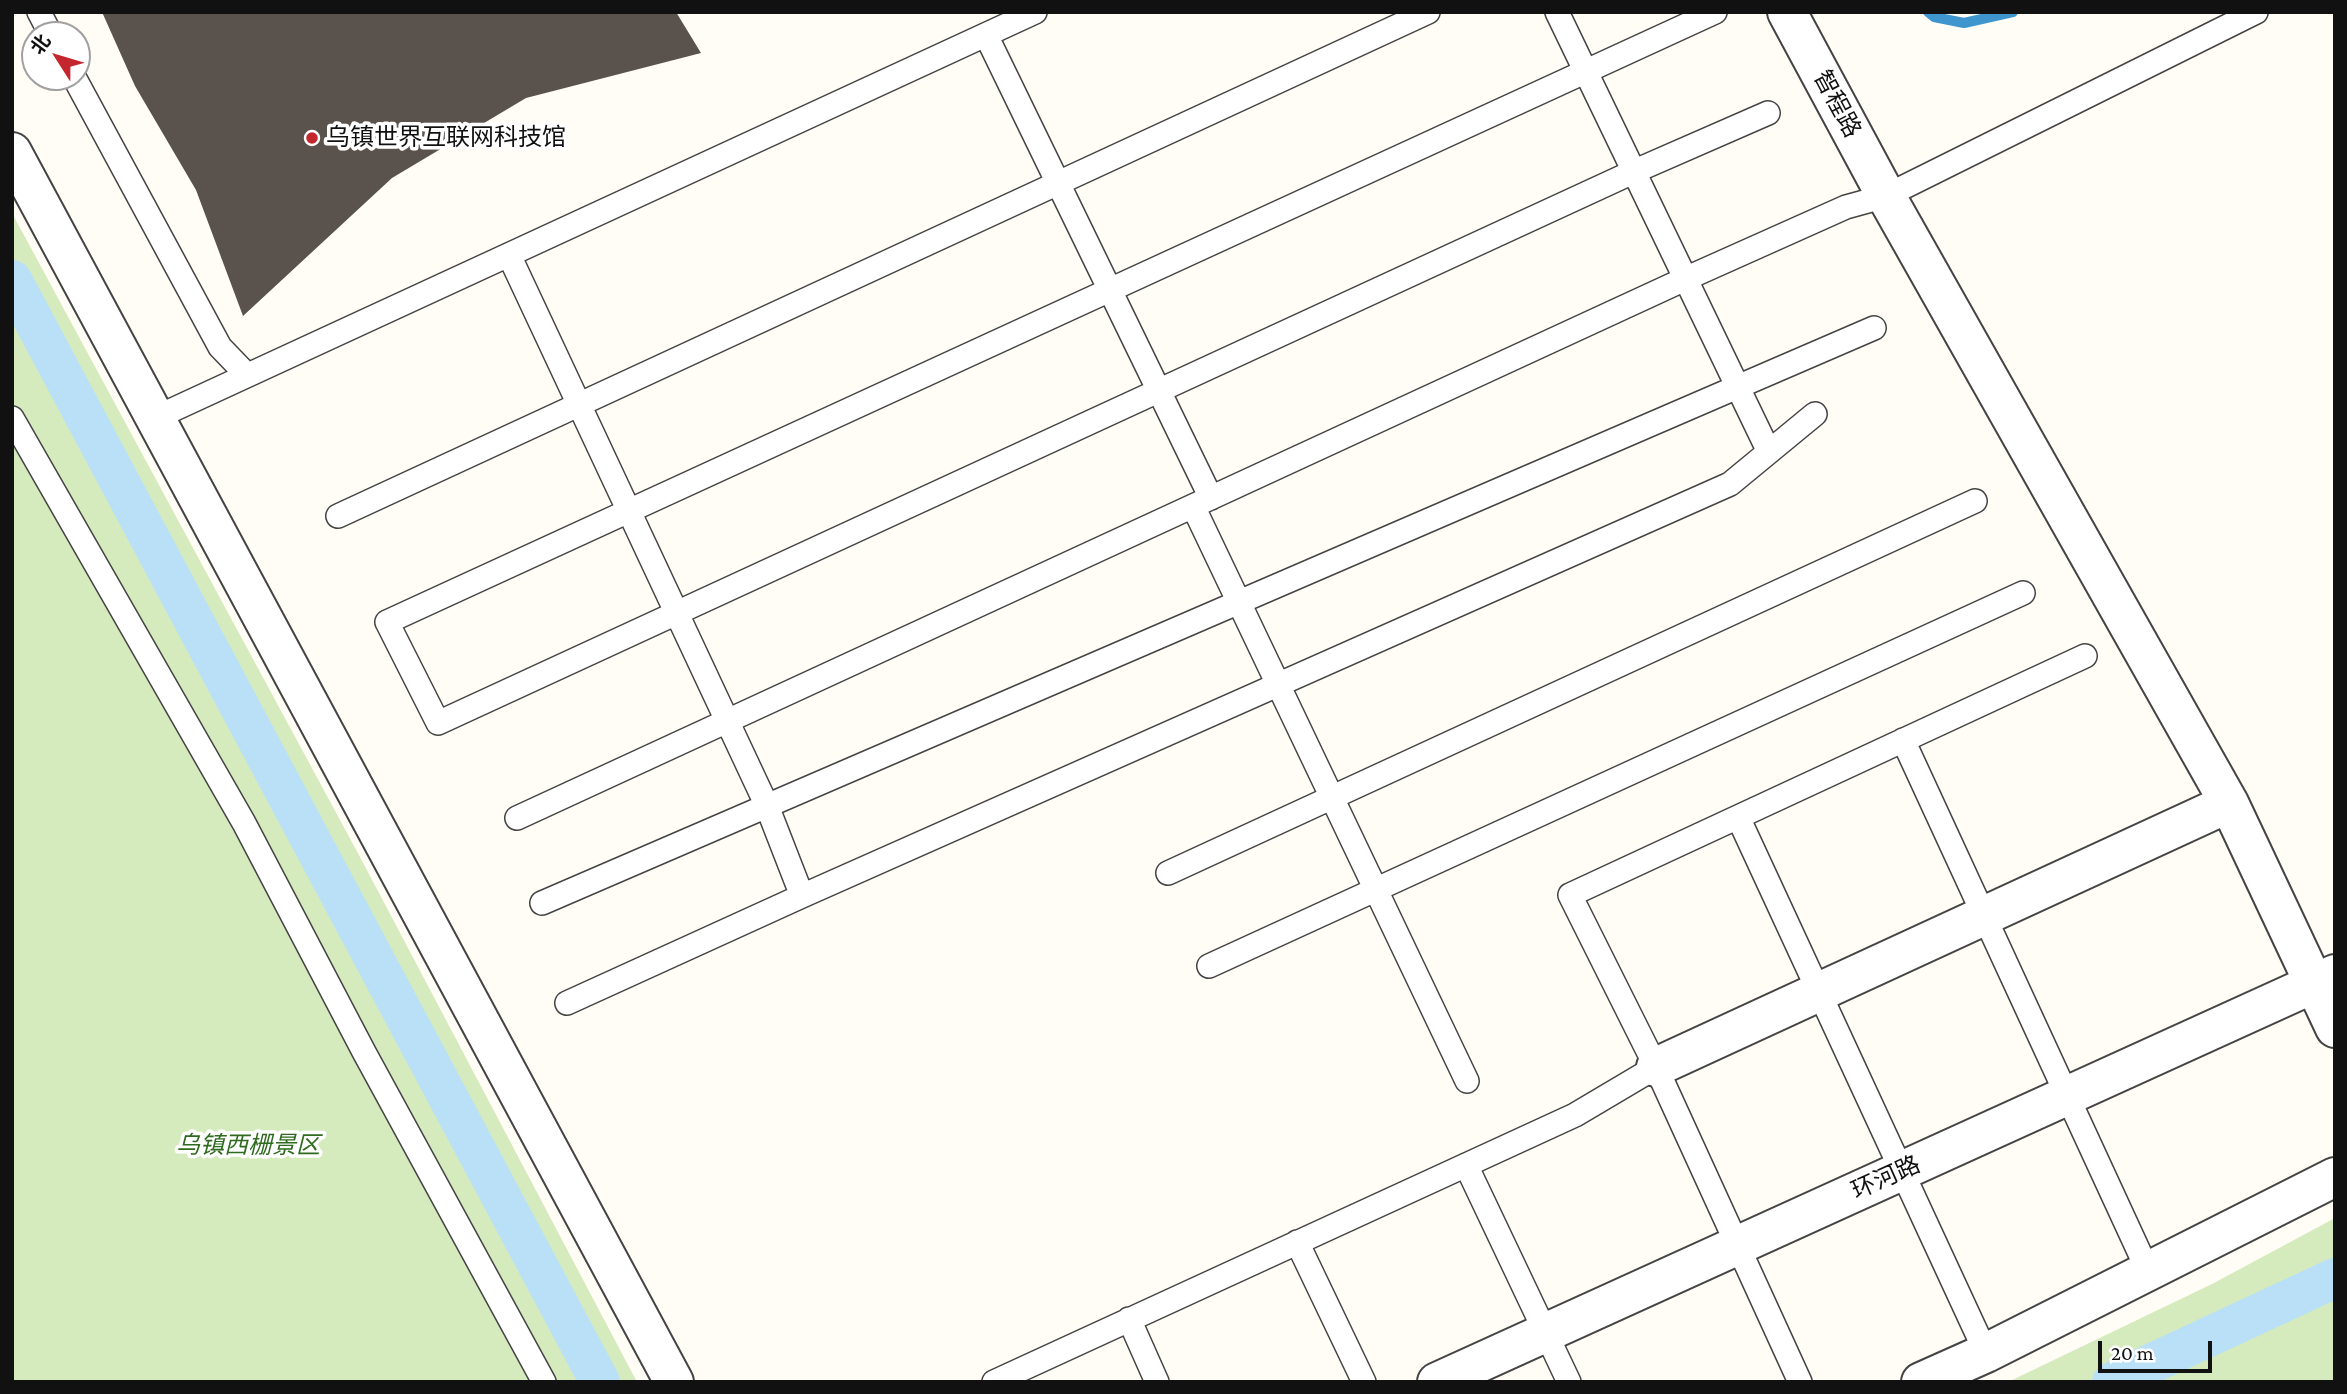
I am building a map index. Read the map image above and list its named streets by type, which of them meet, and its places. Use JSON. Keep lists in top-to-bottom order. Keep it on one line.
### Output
{"streets":{"street":["智程路","环河路"]},"crossings":[["智程路","环河路"]],"parks":["乌镇西栅景区"],"places":["乌镇世界互联网科技馆"],"scale_bar":"20 m","north":"top left"}
